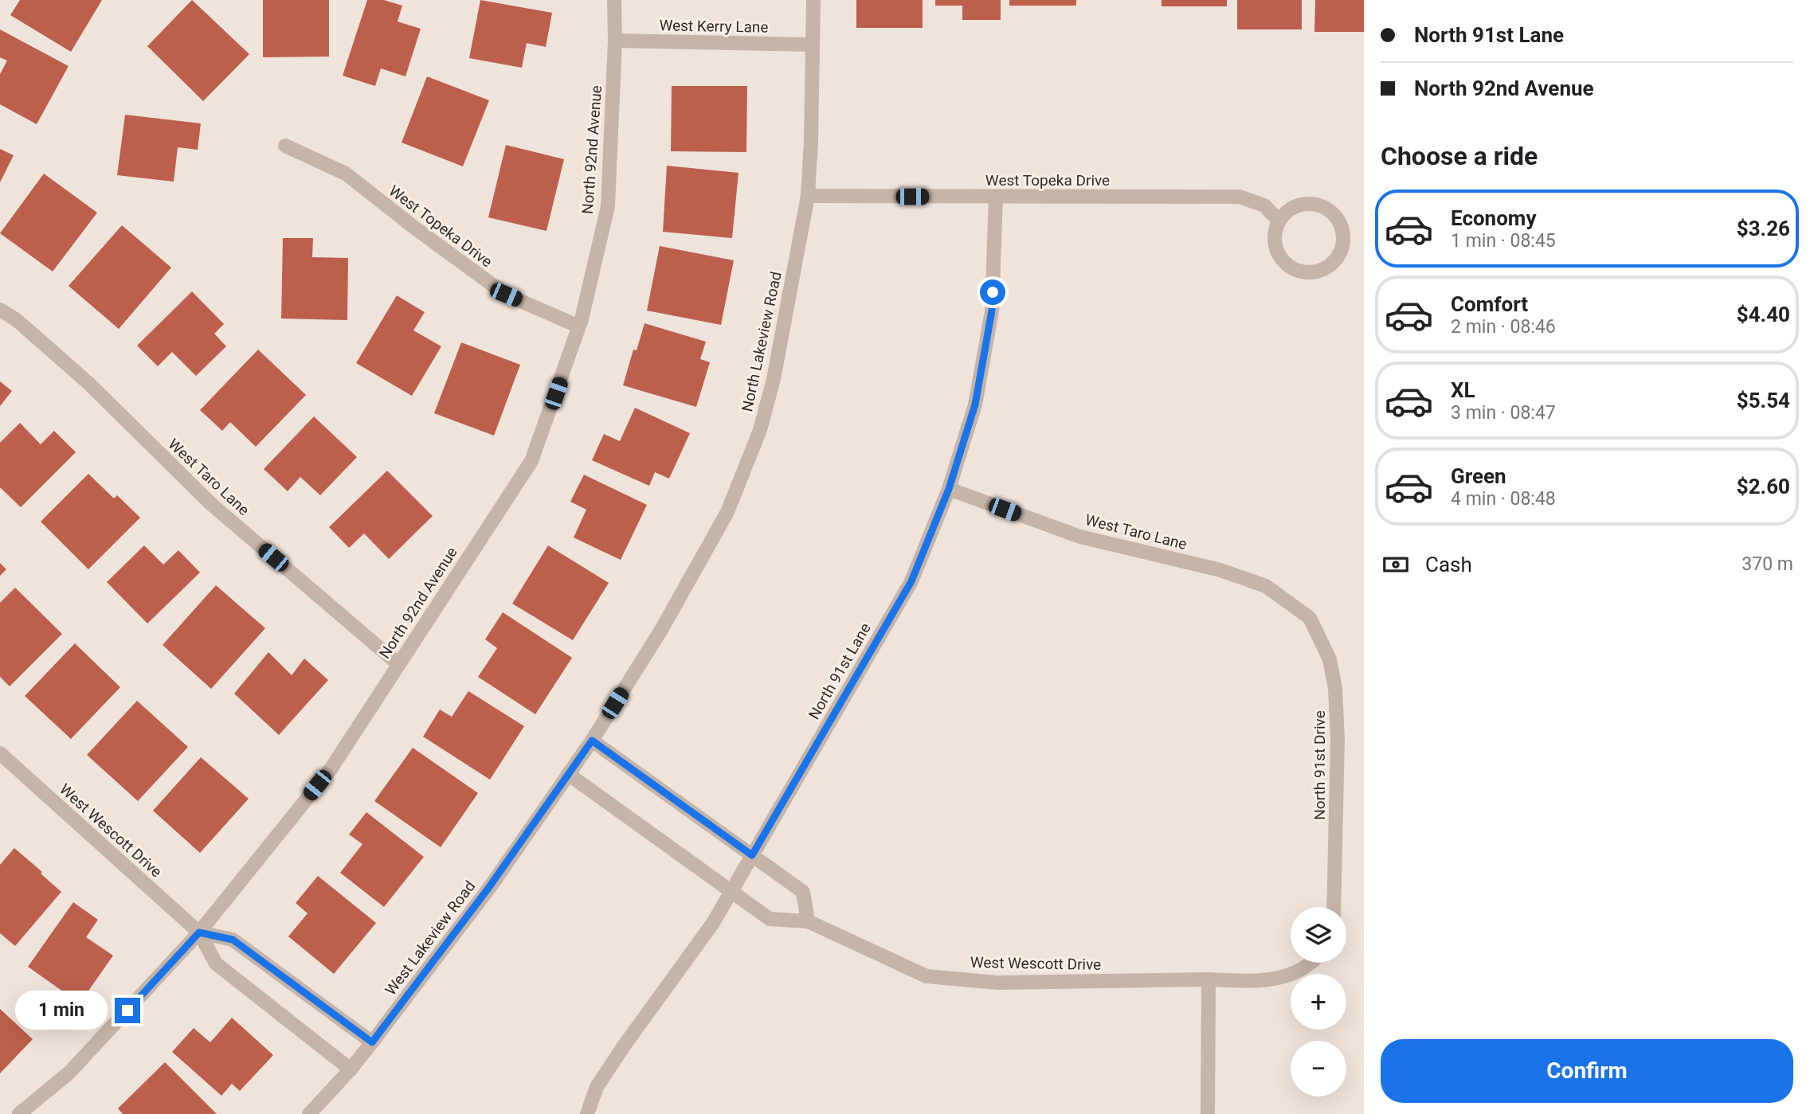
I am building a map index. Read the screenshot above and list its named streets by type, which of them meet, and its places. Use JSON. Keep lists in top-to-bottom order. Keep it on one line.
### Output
{"streets":{"street":["West Kerry Lane","North 92nd Avenue","West Topeka Drive","North Lakeview Road","West Taro Lane","North 91st Lane","North 91st Drive","West Wescott Drive","West Lakeview Road"]},"crossings":[["West Kerry Lane","North 92nd Avenue"],["West Kerry Lane","North Lakeview Road"],["North 92nd Avenue","West Topeka Drive"],["North 92nd Avenue","West Taro Lane"],["North 92nd Avenue","West Wescott Drive"],["West Topeka Drive","North Lakeview Road"],["West Topeka Drive","North 91st Lane"],["North Lakeview Road","West Wescott Drive"],["North Lakeview Road","West Lakeview Road"],["West Taro Lane","North 91st Lane"],["West Taro Lane","North 91st Drive"],["North 91st Lane","West Wescott Drive"],["West Wescott Drive","West Lakeview Road"]],"page":{"banner":["North 91st Lane","North 92nd Avenue"],"heading":"Choose a ride","list":[{"name":"Economy","note":"1 min · 08:45","value":"$3.26"},{"name":"Comfort","note":"2 min · 08:46","value":"$4.40"},{"name":"XL","note":"3 min · 08:47","value":"$5.54"},{"name":"Green","note":"4 min · 08:48","value":"$2.60"}],"pay":["Cash","370 m"],"map_buttons":["+","−"],"bubble":"1 min","buttons":"Confirm"}}
